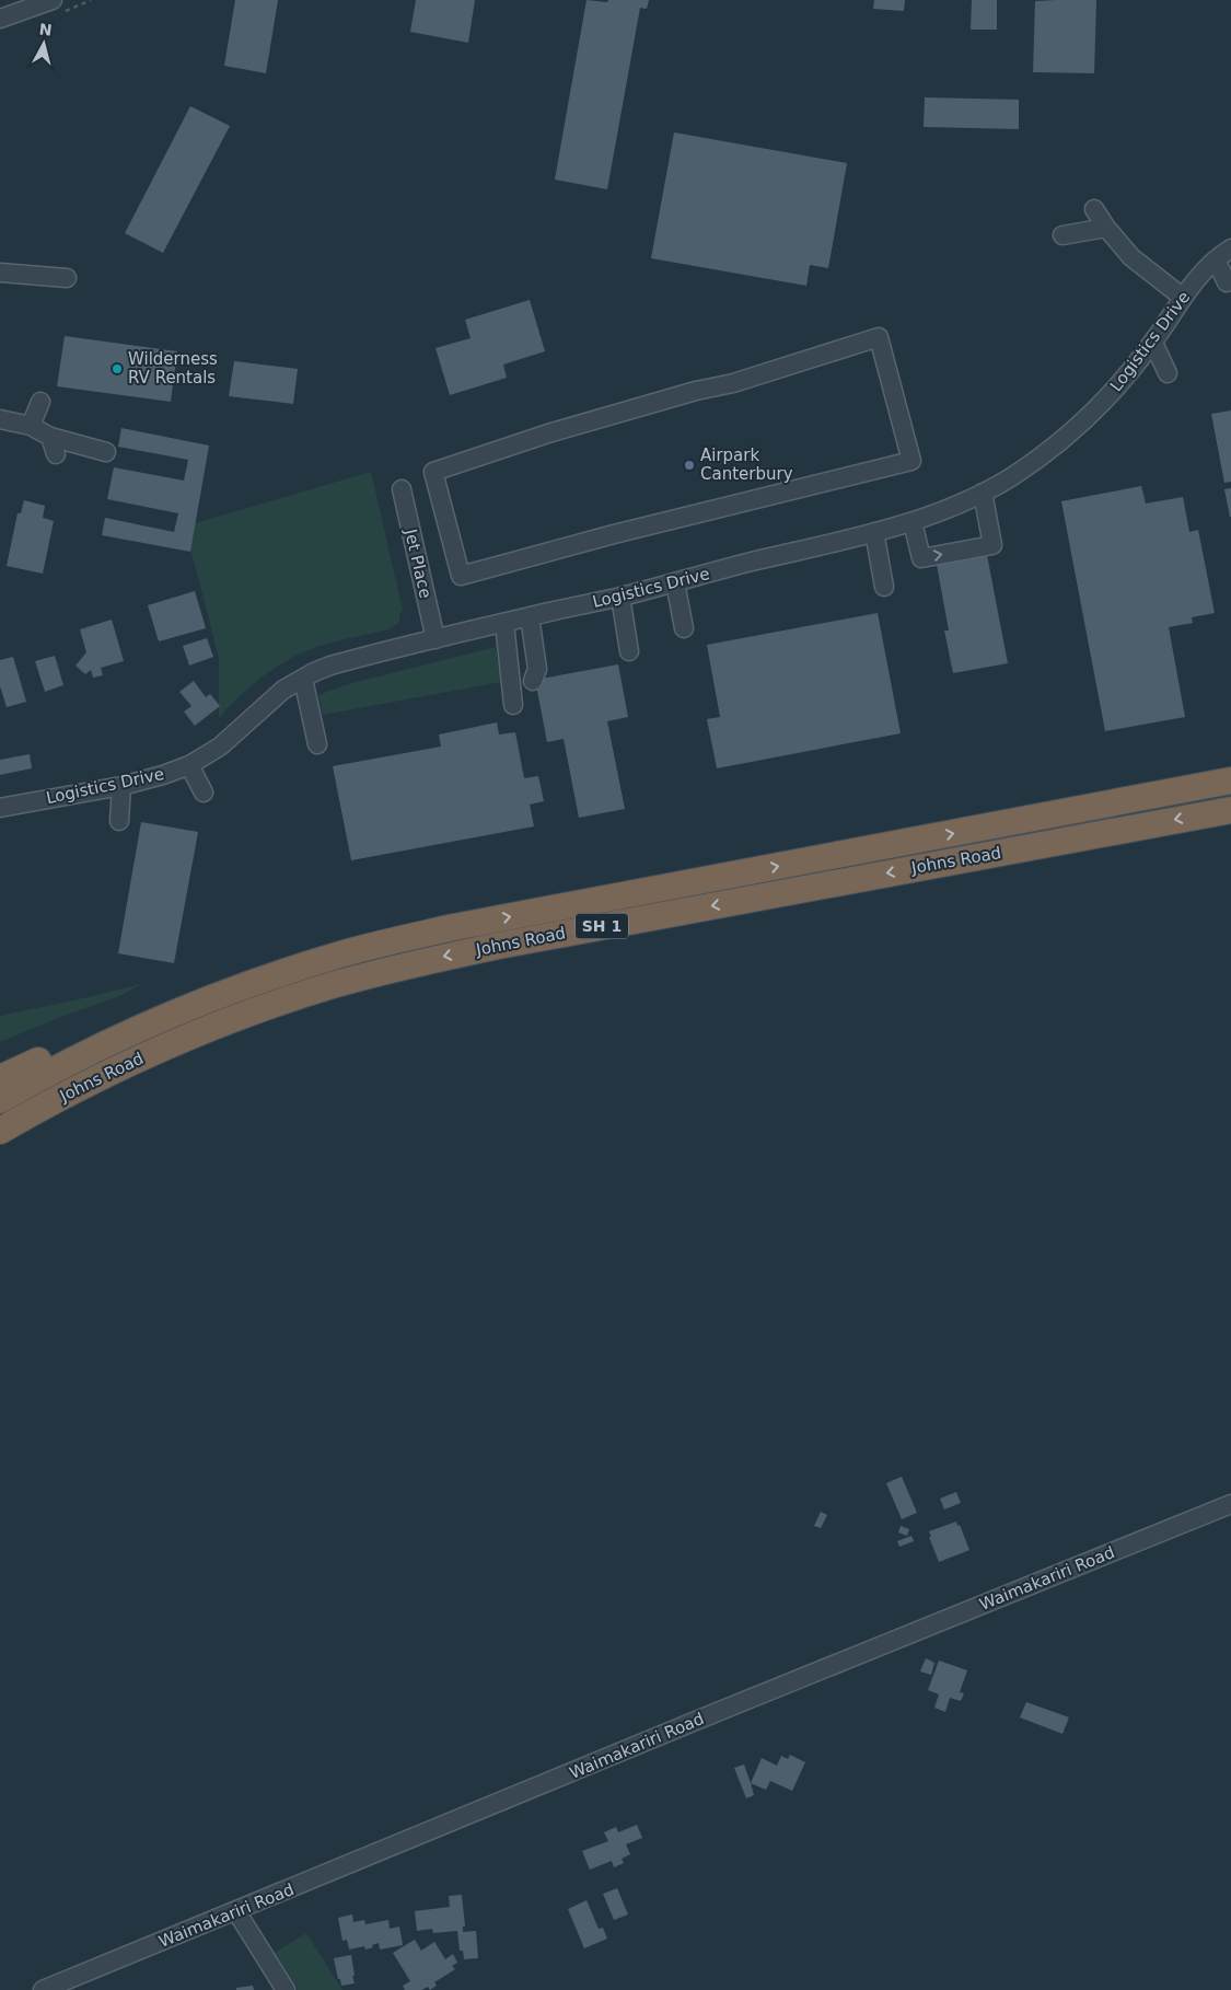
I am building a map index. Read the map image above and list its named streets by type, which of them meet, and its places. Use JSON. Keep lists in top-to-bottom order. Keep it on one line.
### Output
{"streets":{"highway":["Johns Road","SH 1"],"street":["Logistics Drive","Jet Place","Waimakariri Road"]},"crossings":[["Logistics Drive","Jet Place"]],"places":["Wilderness RV Rentals","Airpark Canterbury"],"north":"top"}
